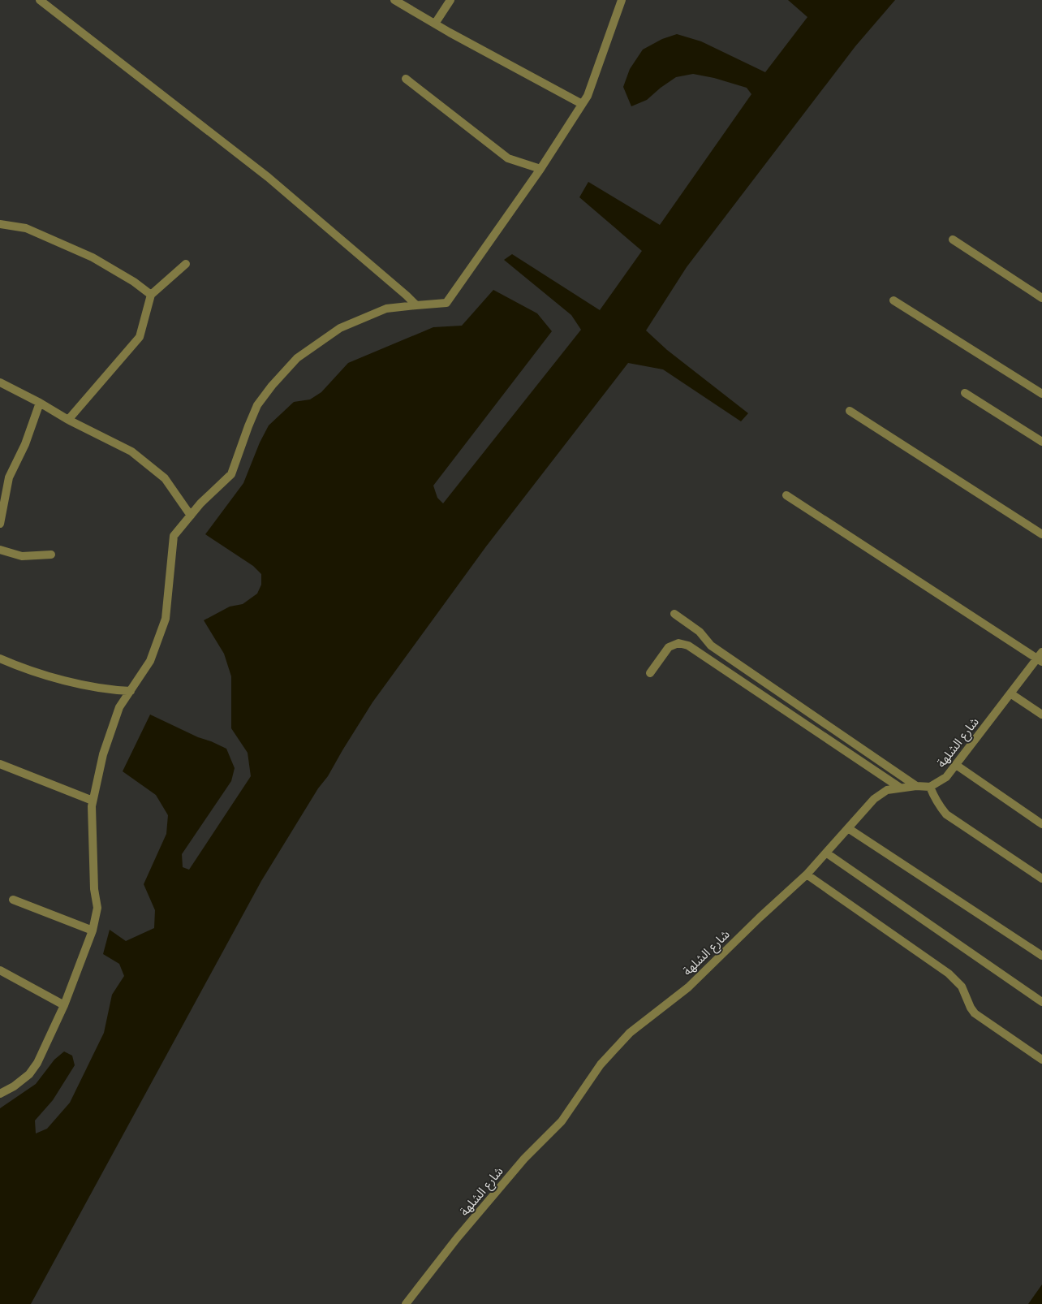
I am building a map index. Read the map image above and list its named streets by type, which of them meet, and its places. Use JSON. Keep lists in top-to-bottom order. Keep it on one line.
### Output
{"streets":{"street":["شارع الشلهة"]}}
